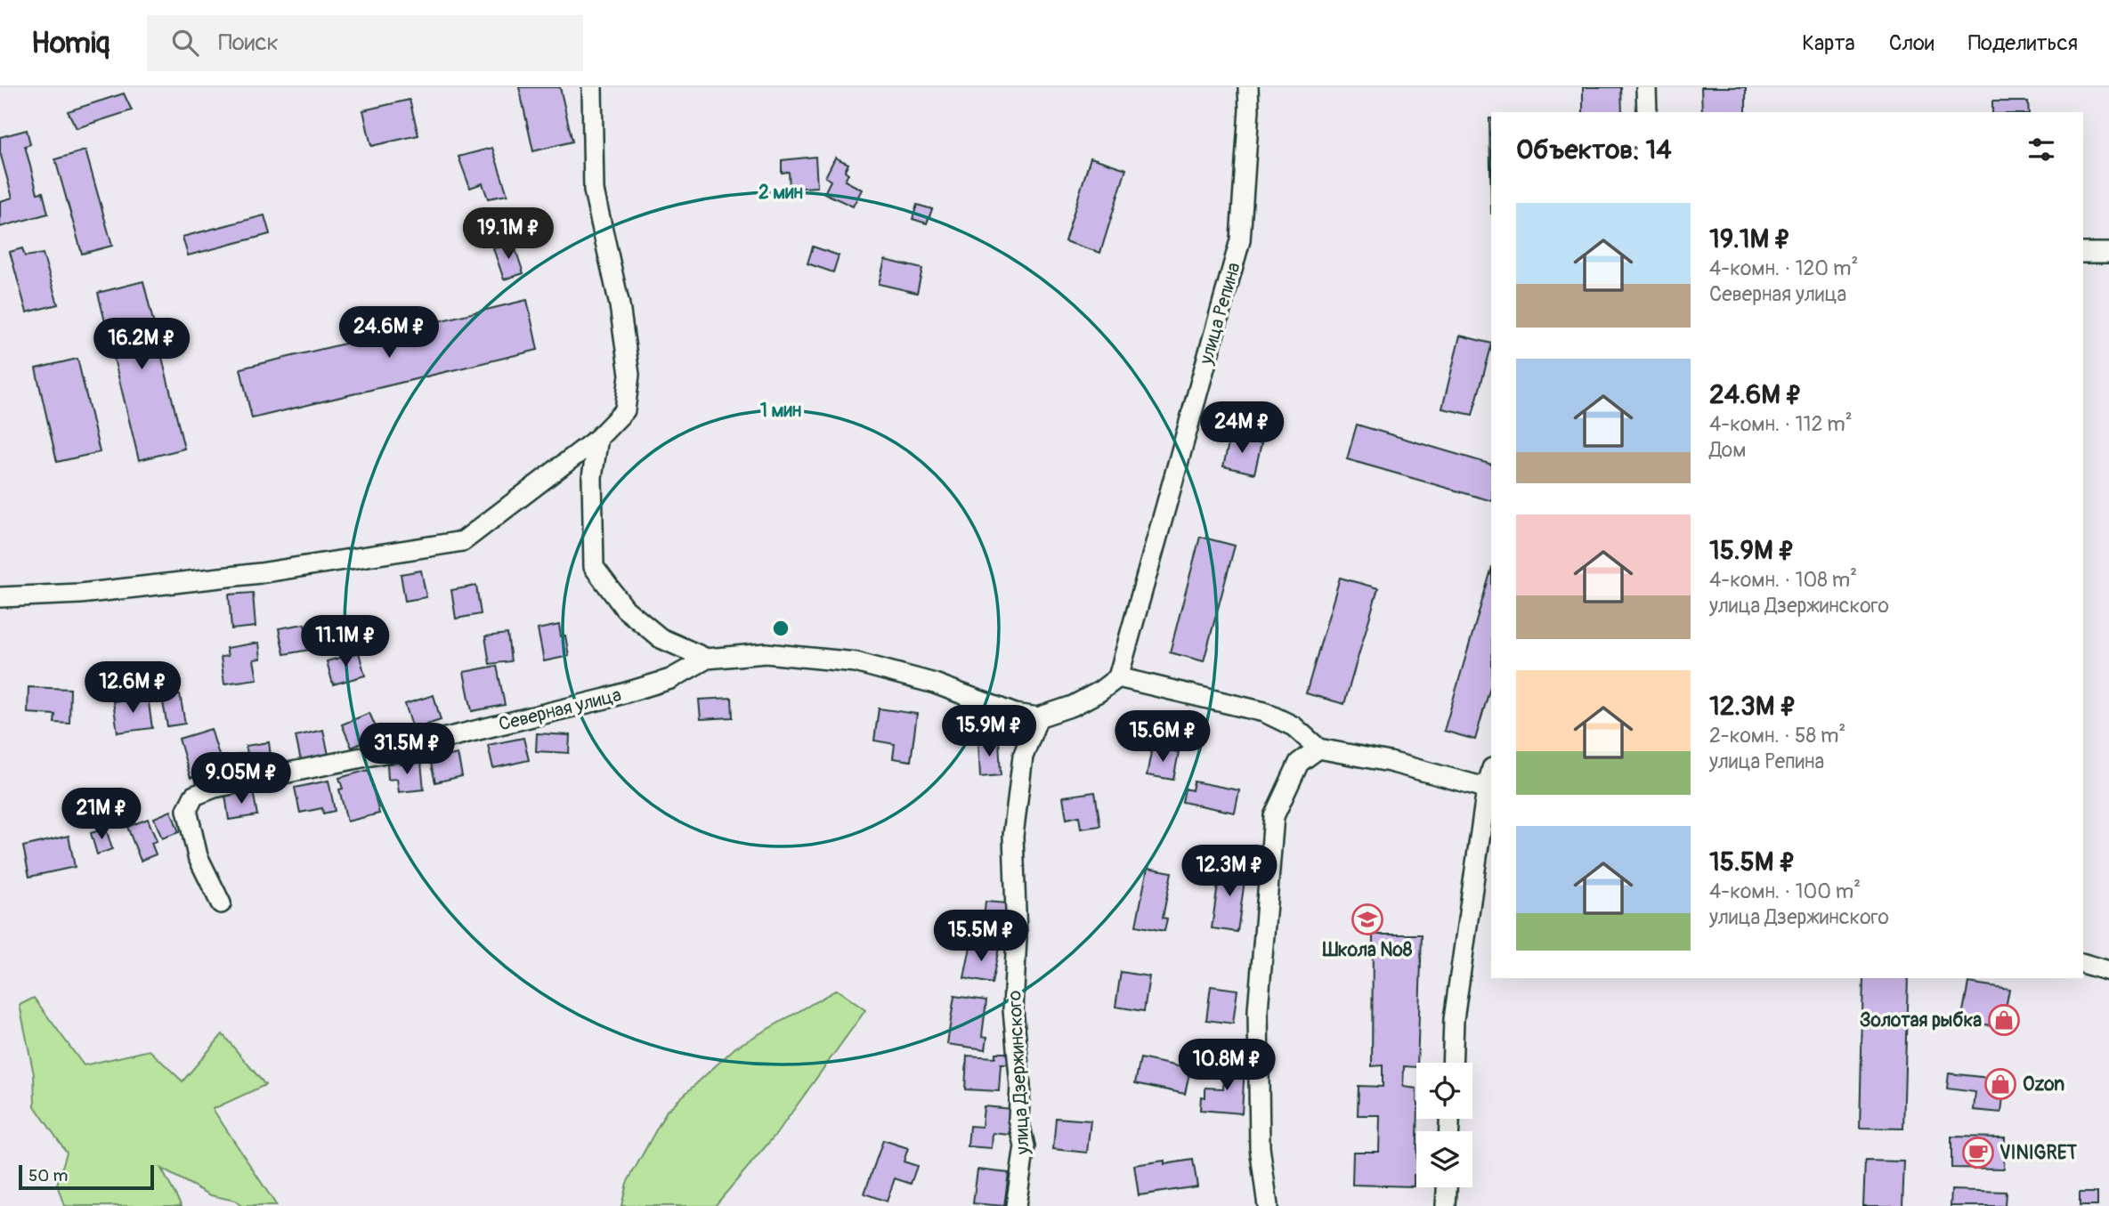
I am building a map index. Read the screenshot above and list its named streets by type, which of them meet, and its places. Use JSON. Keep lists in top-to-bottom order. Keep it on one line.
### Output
{"streets":{"street":["улица Репина","Северная улица","улица Дзержинского"]},"crossings":[["Северная улица","улица Дзержинского"]],"places":{"school or university":["Школа №8"],"shop":["Золотая рыбка","Ozon"],"cafe":["VINIGRET"]},"scale_bar":"50 m","page":{"header":"Homiq","search":"Поиск","nav":["Карта","Слои","Поделиться"],"heading":"Объектов: 14","list":[{"name":"19.1M ₽","note":"4-комн. · 120 m² · Северная улица"},{"name":"24.6M ₽","note":"4-комн. · 112 m² · Дом"},{"name":"15.9M ₽","note":"4-комн. · 108 m² · улица Дзержинского"},{"name":"12.3M ₽","note":"2-комн. · 58 m² · улица Репина"},{"name":"15.5M ₽","note":"4-комн. · 100 m² · улица Дзержинского"}],"price":["19.1M ₽","24.6M ₽","16.2M ₽","24M ₽","11.1M ₽","12.6M ₽","15.9M ₽","15.6M ₽","31.5M ₽","9.05M ₽","21M ₽","12.3M ₽","15.5M ₽","10.8M ₽"],"scale":"50 m"},"rings":["2 мин","1 мин"]}
